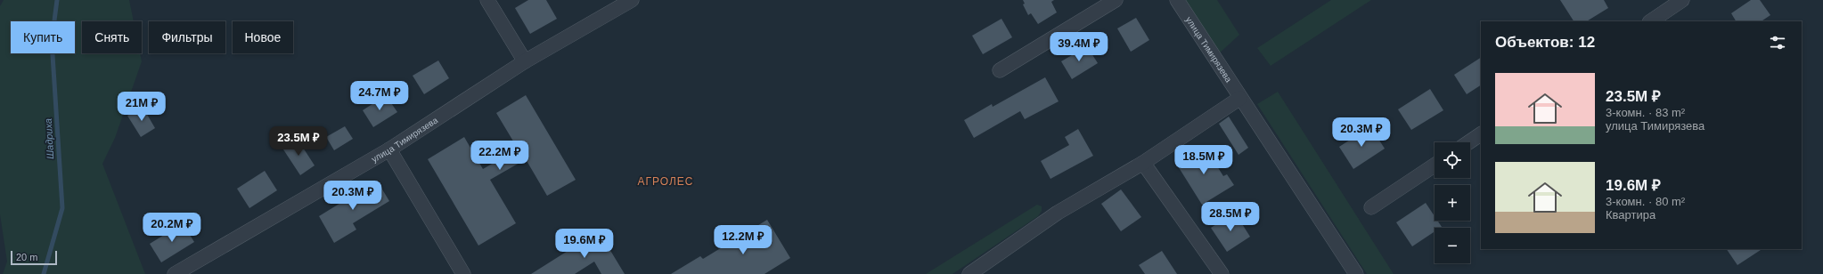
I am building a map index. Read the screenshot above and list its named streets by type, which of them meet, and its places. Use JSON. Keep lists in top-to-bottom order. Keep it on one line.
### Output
{"streets":{"street":["улица Тимирязева"]},"districts":["АГРОЛЕС"],"water":["Шадриха"],"scale_bar":"20 m","page":{"chip":["Купить","Снять","Фильтры","Новое"],"heading":"Объектов: 12","price":["39.4M ₽","24.7M ₽","21M ₽","20.3M ₽","23.5M ₽","22.2M ₽","18.5M ₽","20.3M ₽","28.5M ₽","20.2M ₽","12.2M ₽","19.6M ₽"],"list":[{"name":"23.5M ₽","note":"3-комн. · 83 m² · улица Тимирязева"},{"name":"19.6M ₽","note":"3-комн. · 80 m² · Квартира"}],"map_buttons":["+","−"],"scale":"20 m"}}
